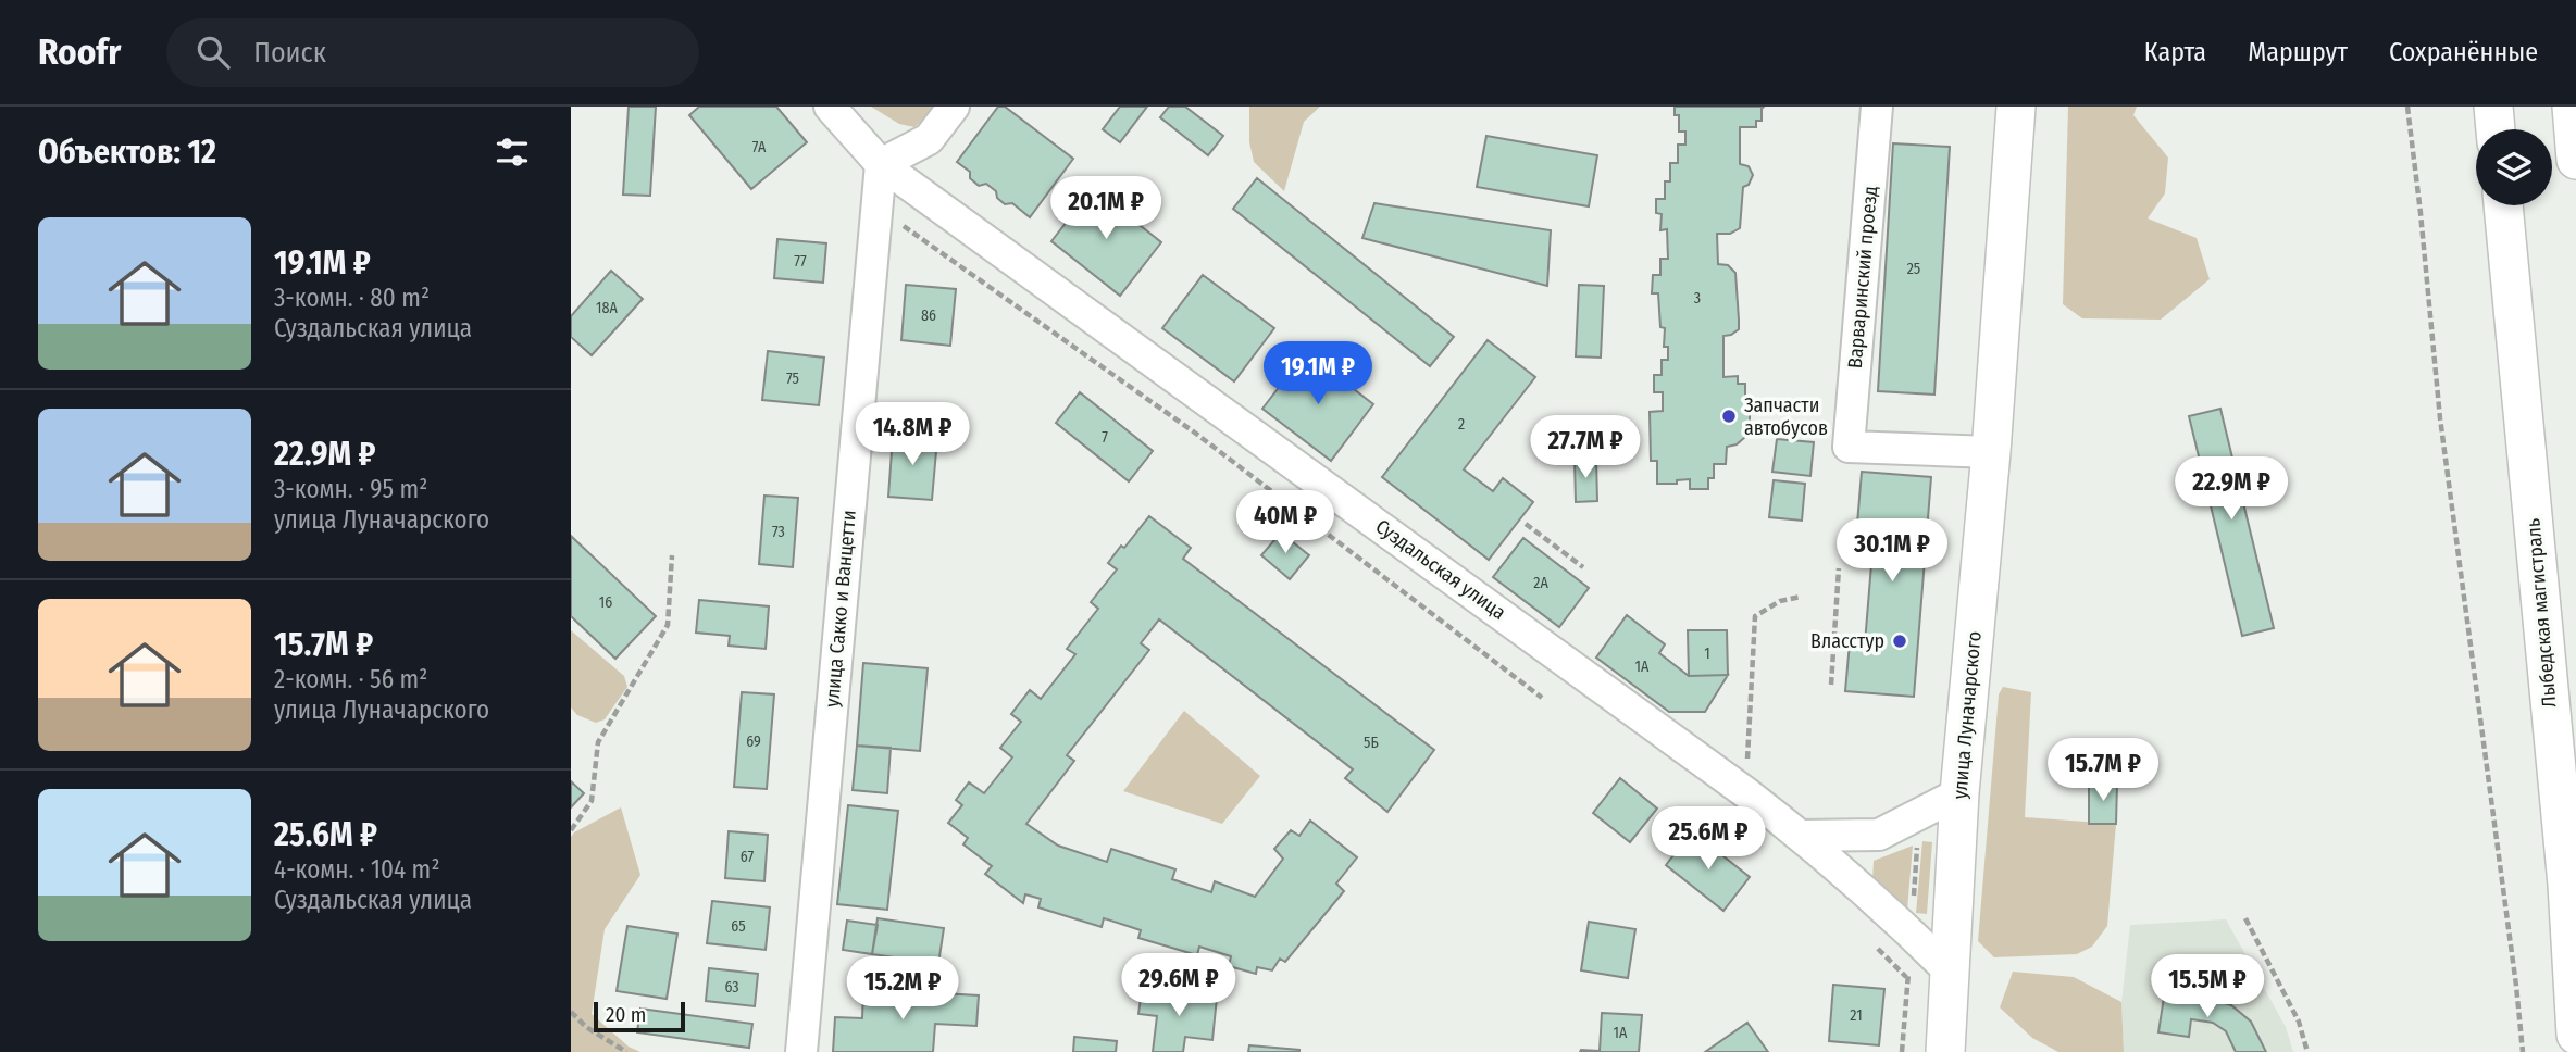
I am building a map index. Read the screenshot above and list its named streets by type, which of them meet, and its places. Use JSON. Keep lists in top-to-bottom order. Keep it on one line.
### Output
{"streets":{"main road":["Лыбедская магистраль","улица Луначарского"],"street":["Варваринский проезд","Суздальская улица","улица Сакко и Ванцетти"]},"crossings":[["Варваринский проезд","улица Луначарского"],["Суздальская улица","улица Сакко и Ванцетти"],["Суздальская улица","улица Луначарского"]],"places":["Запчасти автобусов","Власстур"],"house_numbers":["7А","77","25","3","18А","86","75","2","7","73","2А","16","1","1А","69","5Б","67","65","63","21","1А"],"scale_bar":"20 m","page":{"header":"Roofr","search":"Поиск","nav":["Карта","Маршрут","Сохранённые"],"heading":"Объектов: 12","price":["20.1M ₽","19.1M ₽","14.8M ₽","27.7M ₽","22.9M ₽","40M ₽","30.1M ₽","15.7M ₽","25.6M ₽","29.6M ₽","15.5M ₽","15.2M ₽"],"list":[{"name":"19.1M ₽","note":"3-комн. · 80 m² · Суздальская улица"},{"name":"22.9M ₽","note":"3-комн. · 95 m² · улица Луначарского"},{"name":"15.7M ₽","note":"2-комн. · 56 m² · улица Луначарского"},{"name":"25.6M ₽","note":"4-комн. · 104 m² · Суздальская улица"}],"scale":"20 m"}}
